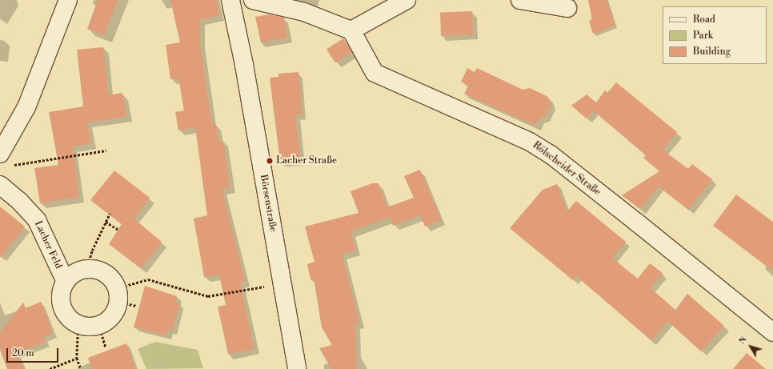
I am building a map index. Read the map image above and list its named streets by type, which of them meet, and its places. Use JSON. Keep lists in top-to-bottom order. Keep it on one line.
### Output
{"streets":{"street":["Rölscheider Straße","Börsenstraße","Lacher Feld"]},"places":["Lacher Straße"],"legend":["Road","Park","Building"],"scale_bar":"20 m","north":"top left"}
